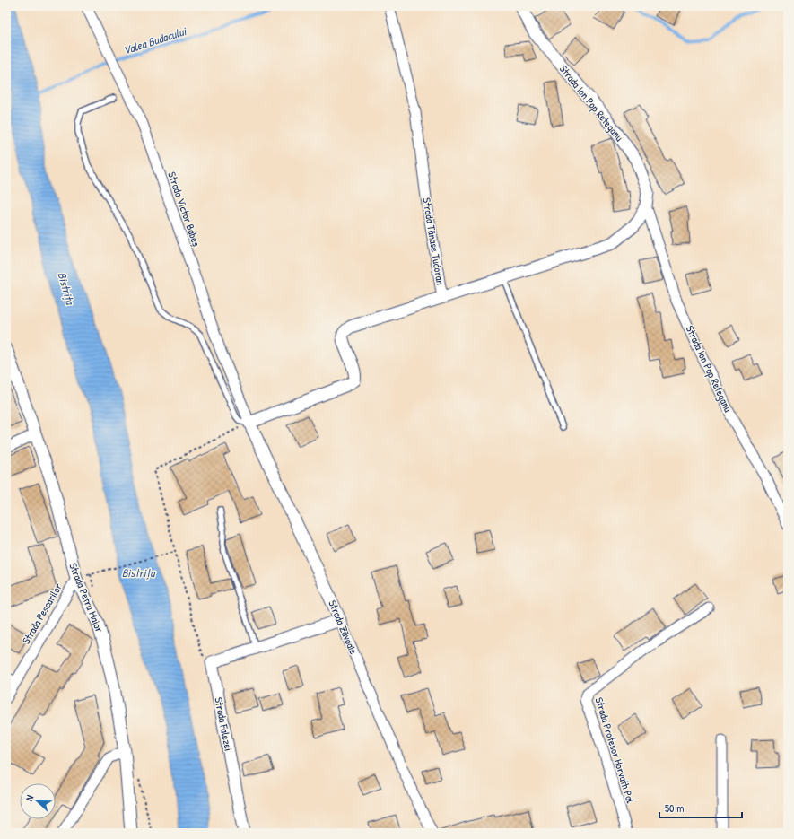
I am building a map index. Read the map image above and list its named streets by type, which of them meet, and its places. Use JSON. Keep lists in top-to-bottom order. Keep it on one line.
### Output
{"streets":{"street":["Strada Ion Pop Reteganu","Strada Victor Babeș","Strada Tănase Tudoran","Strada Petru Maior","Strada Pescarilor","Strada Zăvoaie","Strada Falezei","Strada Profesor Horvath Pal"]},"crossings":[["Strada Ion Pop Reteganu","Strada Tănase Tudoran"],["Strada Victor Babeș","Strada Tănase Tudoran"],["Strada Victor Babeș","Strada Zăvoaie"],["Strada Tănase Tudoran","Strada Zăvoaie"],["Strada Petru Maior","Strada Pescarilor"]],"water":["Valea Budacului","Bistrița"],"scale_bar":"50 m","north":"left"}
